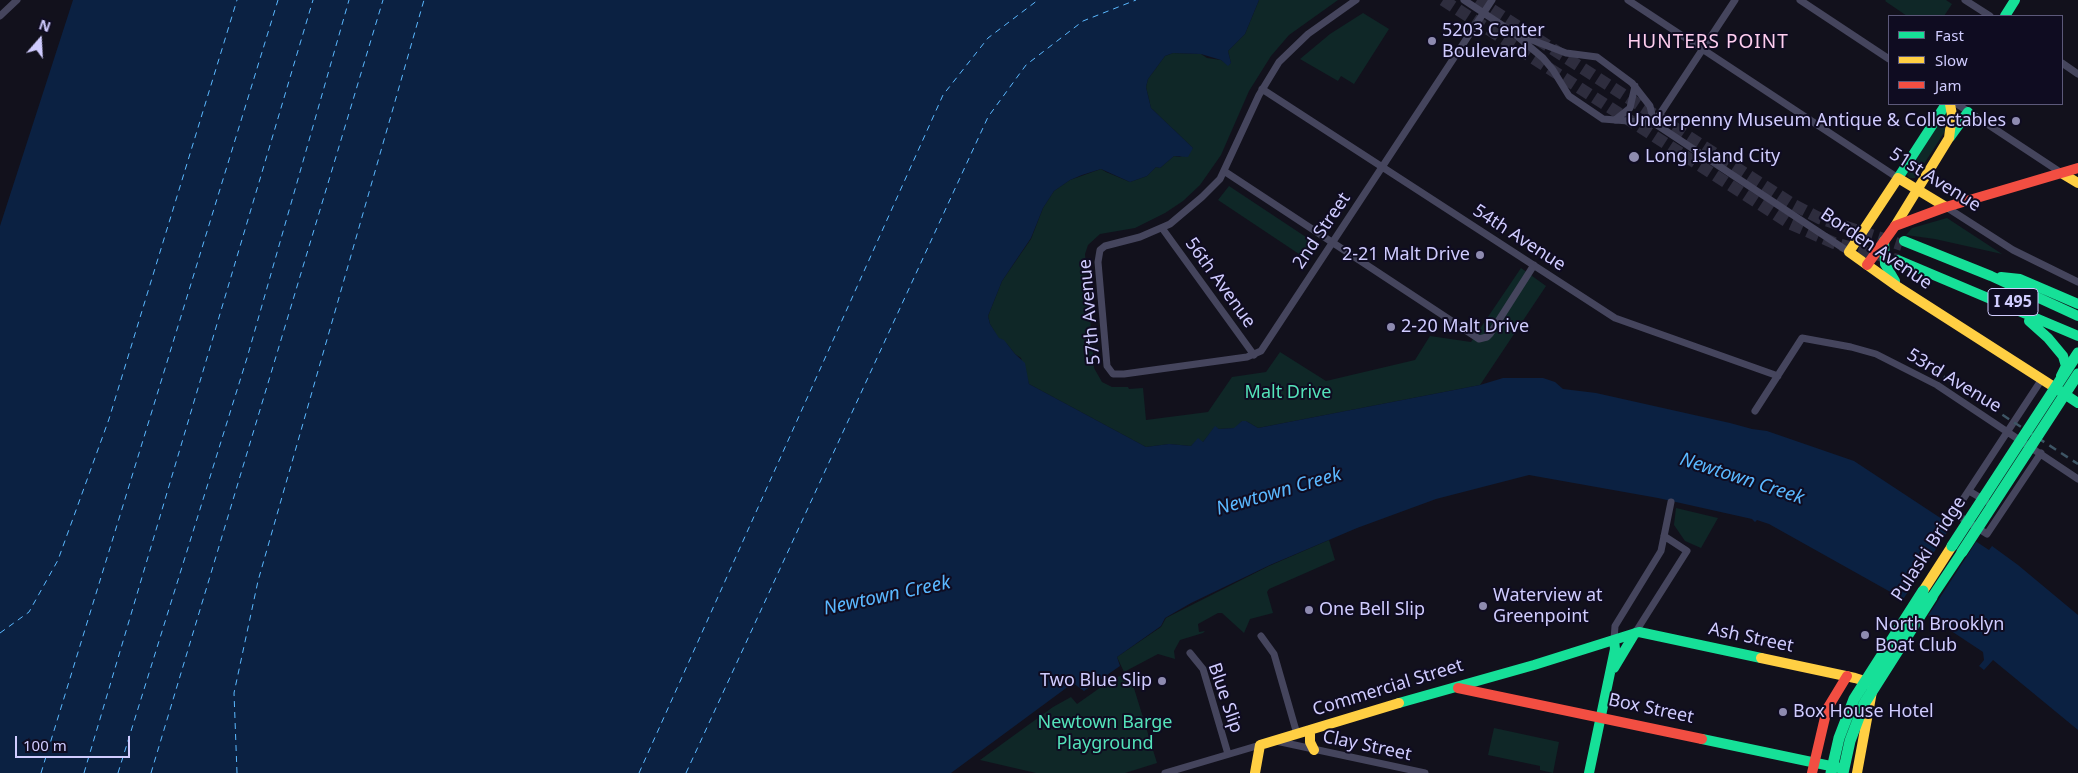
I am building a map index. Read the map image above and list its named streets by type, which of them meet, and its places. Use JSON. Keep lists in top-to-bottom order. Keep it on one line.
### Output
{"streets":{"main road":["51st Avenue","Borden Avenue","I 495","Pulaski Bridge","Ash Street","Commercial Street","Box Street"],"street":["2nd Street","54th Avenue","56th Avenue","57th Avenue","53rd Avenue","Blue Slip","Clay Street"]},"crossings":[["2nd Street","54th Avenue"],["2nd Street","Borden Avenue"],["2nd Street","56th Avenue"],["2nd Street","57th Avenue"],["54th Avenue","53rd Avenue"],["56th Avenue","57th Avenue"],["Pulaski Bridge","Box Street"],["Ash Street","Commercial Street"],["Ash Street","Box Street"],["Commercial Street","Blue Slip"],["Commercial Street","Box Street"],["Commercial Street","Clay Street"]],"districts":["HUNTERS POINT"],"water":["Newtown Creek"],"parks":["Malt Drive","Newtown Barge Playground"],"places":["5203 Center Boulevard","Underpenny Museum Antique & Collectables","Long Island City","2-21 Malt Drive","2-20 Malt Drive","Waterview at Greenpoint","One Bell Slip","North Brooklyn Boat Club","Two Blue Slip","Box House Hotel"],"legend":["Fast","Slow","Jam"],"scale_bar":"100 m","north":"top"}
